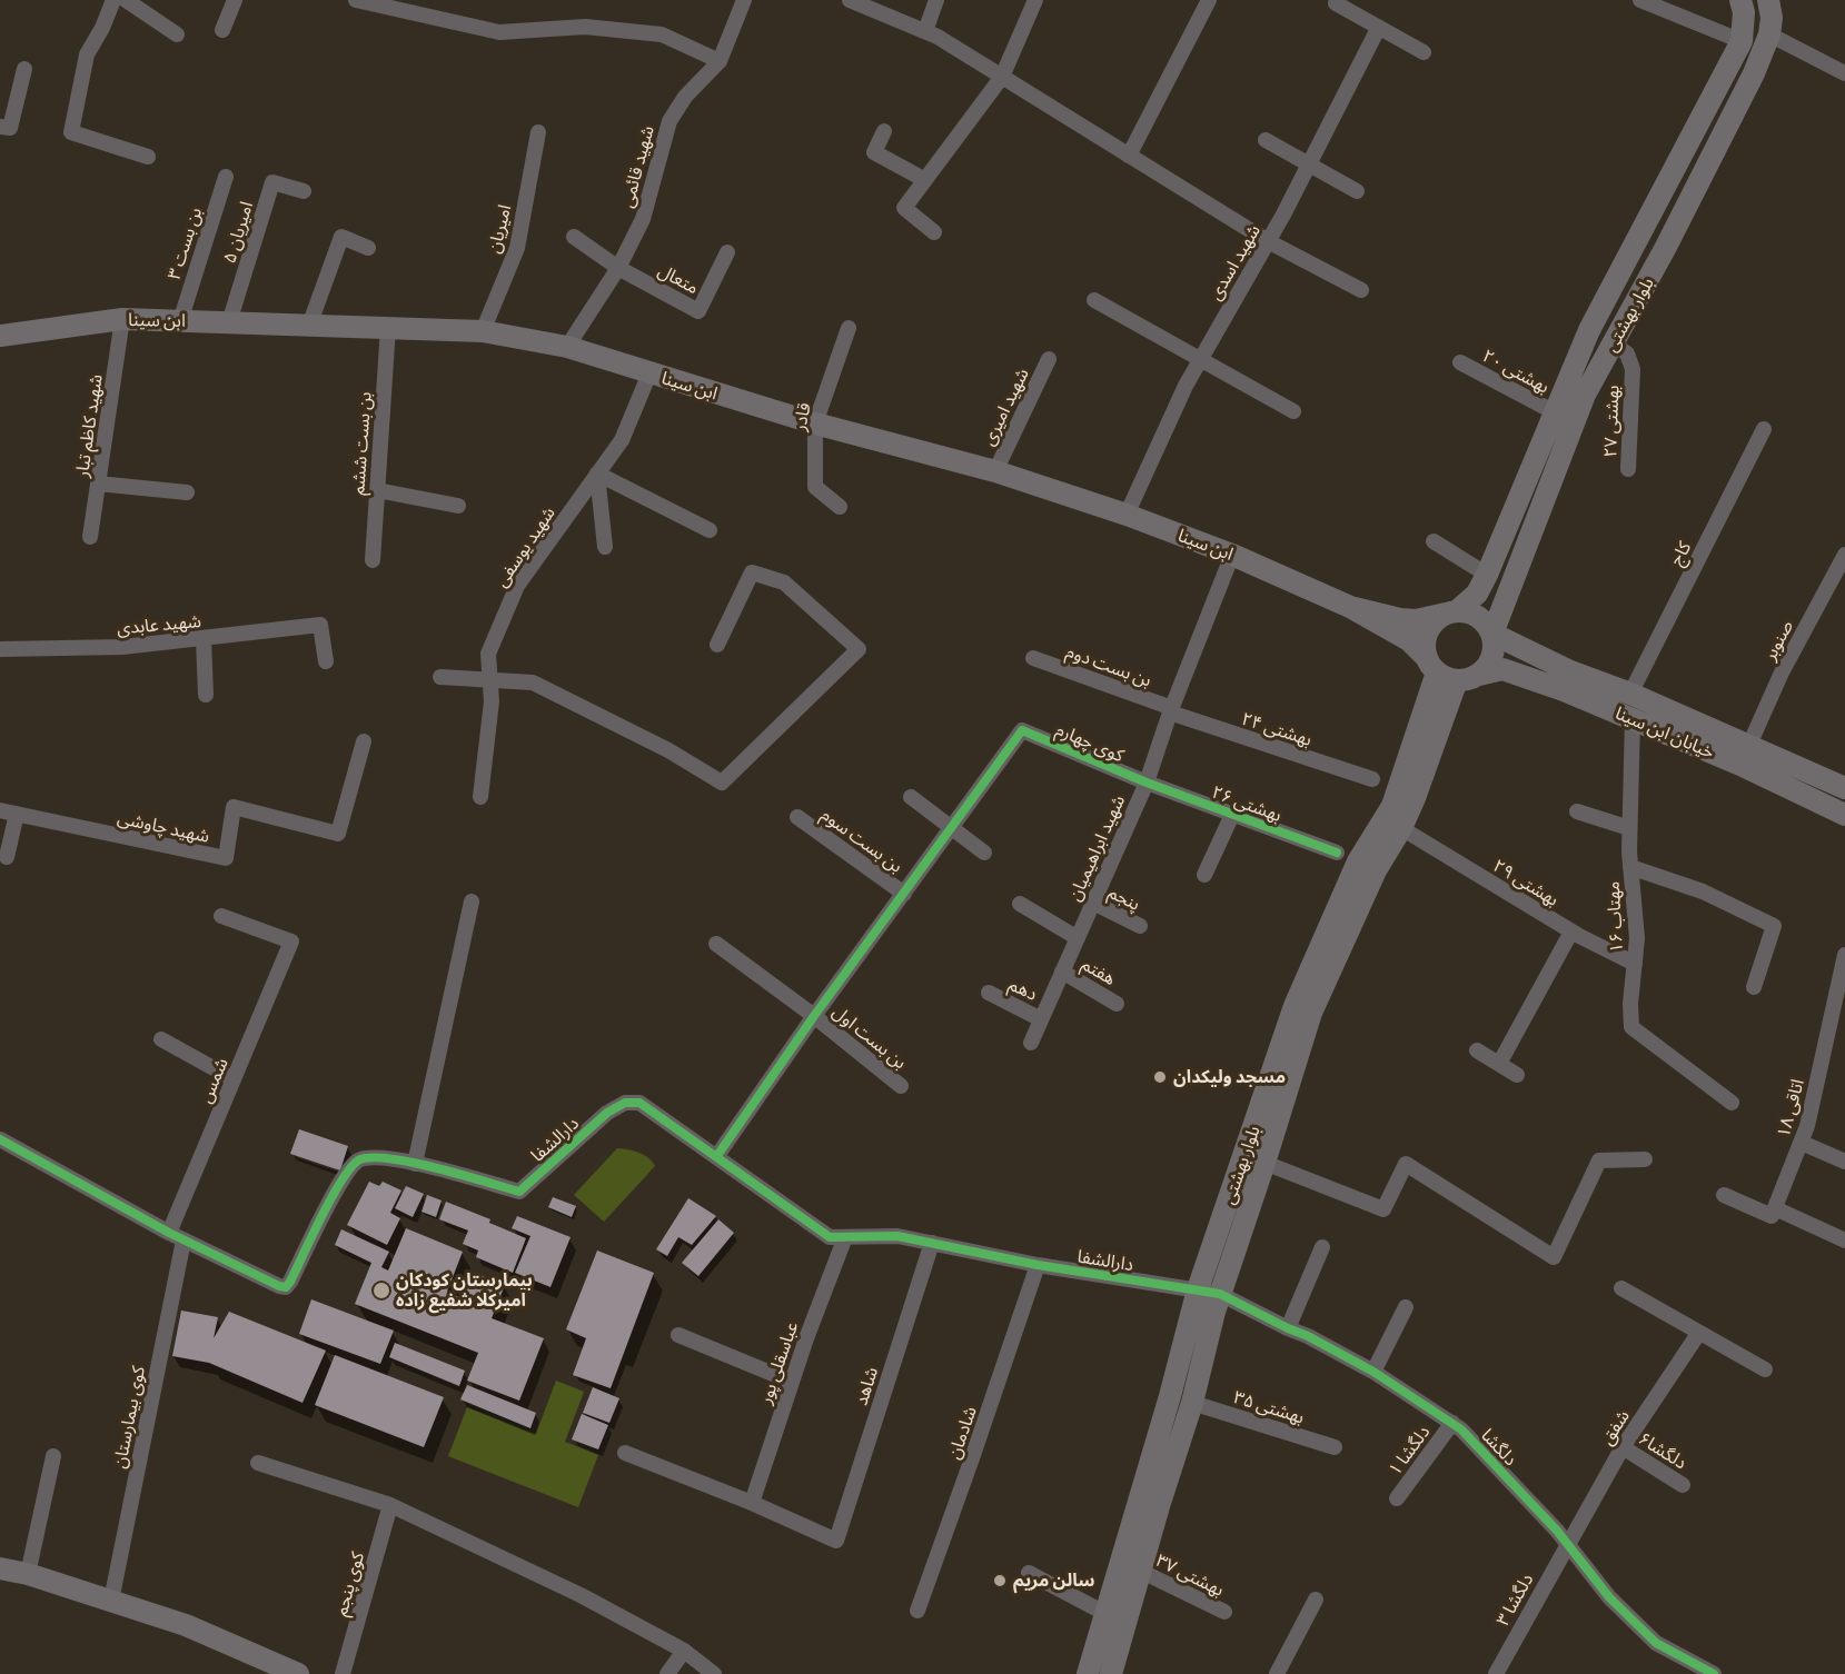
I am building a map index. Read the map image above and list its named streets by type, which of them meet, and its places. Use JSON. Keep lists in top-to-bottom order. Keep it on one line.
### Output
{"streets":{"main road":["بلوار بهشتی","ابن سینا","خیابان ابن سینا"],"street":["شهید قائمی","امیریان","امیریان ۵","بن بست ۳","شهید اسدی","متعال","بهشتی ۲۰","شهید امیری","قادر","بهشتی ۲۷","شهید کاظم تبار","بن بست ششم","شهید یوسفی","کاج","شهید عابدی","صنوبر","بن بست دوم","بهشتی ۲۴","کوی چهارم","بهشتی ۲۶","شهید چاوشی","بن بست سوم","شهید ابراهیمیان","بهشتی ۲۹","پنجم","مهتاب ۱۶","هفتم","دهم","بن بست اول","شمس","اتاقی ۱۸","دارالشفا","عباسقلی پور","شاهد","بهشتی ۳۵","کوی بیمارستان","شفق","شادمان","دلگشا","دلگشا ۱","دلگشا۶","بهشتی ٣٧","کوی پنجم","دلگشا ۳"]},"crossings":[["شهید قائمی","متعال"],["شهید قائمی","ابن سینا"],["امیریان","ابن سینا"],["امیریان ۵","ابن سینا"],["بن بست ۳","ابن سینا"],["شهید اسدی","ابن سینا"],["بلوار بهشتی","بهشتی ۲۰"],["بلوار بهشتی","بهشتی ۲۷"],["بلوار بهشتی","خیابان ابن سینا"],["بلوار بهشتی","بهشتی ۲۹"],["بلوار بهشتی","دارالشفا"],["بلوار بهشتی","بهشتی ۳۵"],["بلوار بهشتی","دلگشا"],["بلوار بهشتی","بهشتی ٣٧"],["ابن سینا","شهید امیری"],["ابن سینا","قادر"],["ابن سینا","شهید کاظم تبار"],["ابن سینا","بن بست ششم"],["ابن سینا","شهید یوسفی"],["ابن سینا","شهید ابراهیمیان"],["کاج","خیابان ابن سینا"],["صنوبر","خیابان ابن سینا"],["بن بست دوم","بهشتی ۲۴"],["بن بست دوم","شهید ابراهیمیان"],["بهشتی ۲۴","شهید ابراهیمیان"],["خیابان ابن سینا","مهتاب ۱۶"],["کوی چهارم","بهشتی ۲۶"],["کوی چهارم","شهید ابراهیمیان"],["بهشتی ۲۶","شهید ابراهیمیان"],["شهید ابراهیمیان","پنجم"],["شهید ابراهیمیان","هفتم"],["شهید ابراهیمیان","دهم"],["بهشتی ۲۹","مهتاب ۱۶"],["شمس","دارالشفا"],["دارالشفا","عباسقلی پور"],["دارالشفا","شاهد"],["دارالشفا","کوی بیمارستان"],["دارالشفا","شادمان"],["دارالشفا","دلگشا"],["عباسقلی پور","شاهد"],["شفق","دلگشا"],["شفق","دلگشا۶"],["شفق","دلگشا ۳"],["دلگشا","دلگشا ۱"],["دلگشا","دلگشا ۳"]],"places":["مسجد ولیکدان","بیمارستان کودکان امیرکلا شفیع زاده","سالن مریم"]}
